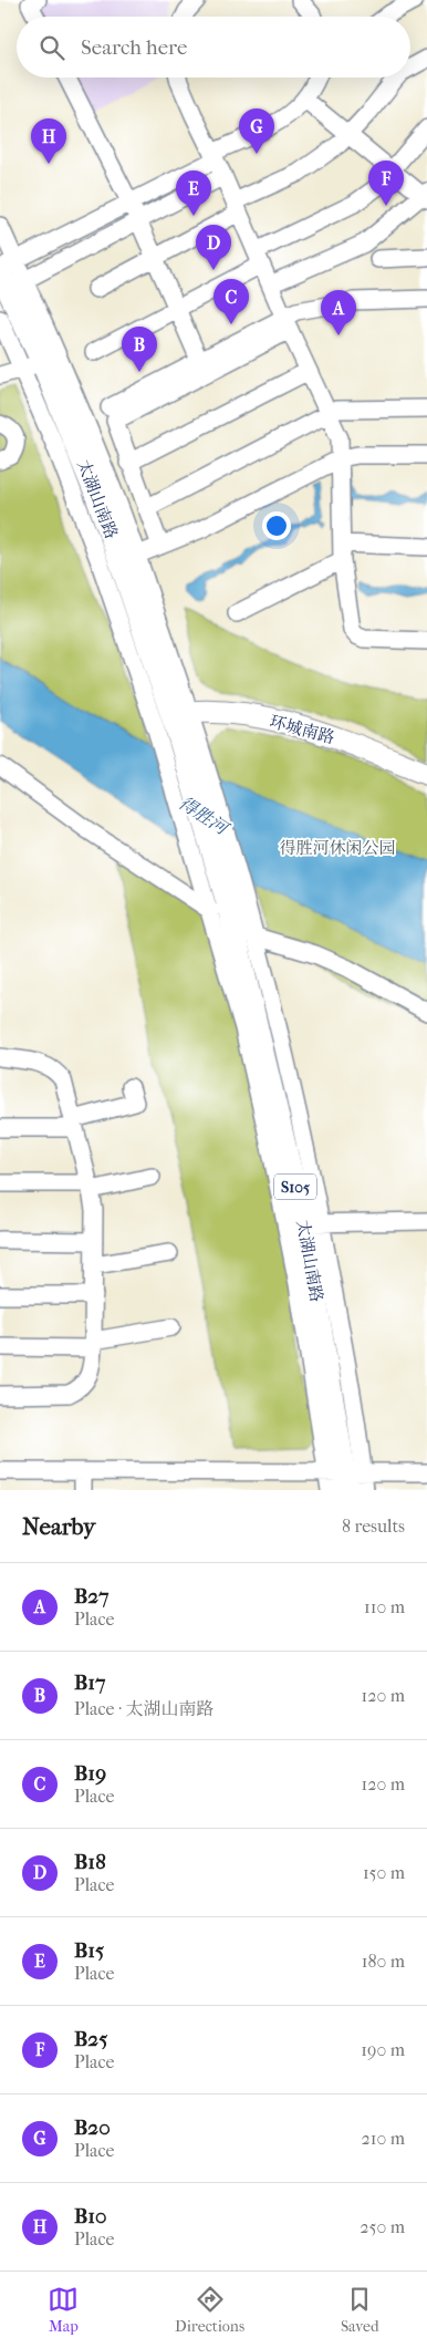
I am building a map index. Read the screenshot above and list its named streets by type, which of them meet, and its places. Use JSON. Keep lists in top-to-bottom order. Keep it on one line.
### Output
{"streets":{"main road":["太湖山南路","环城南路","S105"]},"crossings":[["太湖山南路","环城南路"],["太湖山南路","S105"],["环城南路","S105"]],"water":["得胜河"],"parks":["得胜河休闲公园"],"page":{"search":"Search here","pins":["G","H","F","E","D","C","A","B"],"heading":["Nearby","8 results"],"list":[{"mark":"A","name":"B27","note":"Place","value":"110 m"},{"mark":"B","name":"B17","note":"Place · 太湖山南路","value":"120 m"},{"mark":"C","name":"B19","note":"Place","value":"120 m"},{"mark":"D","name":"B18","note":"Place","value":"150 m"},{"mark":"E","name":"B15","note":"Place","value":"180 m"},{"mark":"F","name":"B25","note":"Place","value":"190 m"},{"mark":"G","name":"B20","note":"Place","value":"210 m"},{"mark":"H","name":"B10","note":"Place","value":"250 m"}],"nav":["Map","Directions","Saved"]}}
